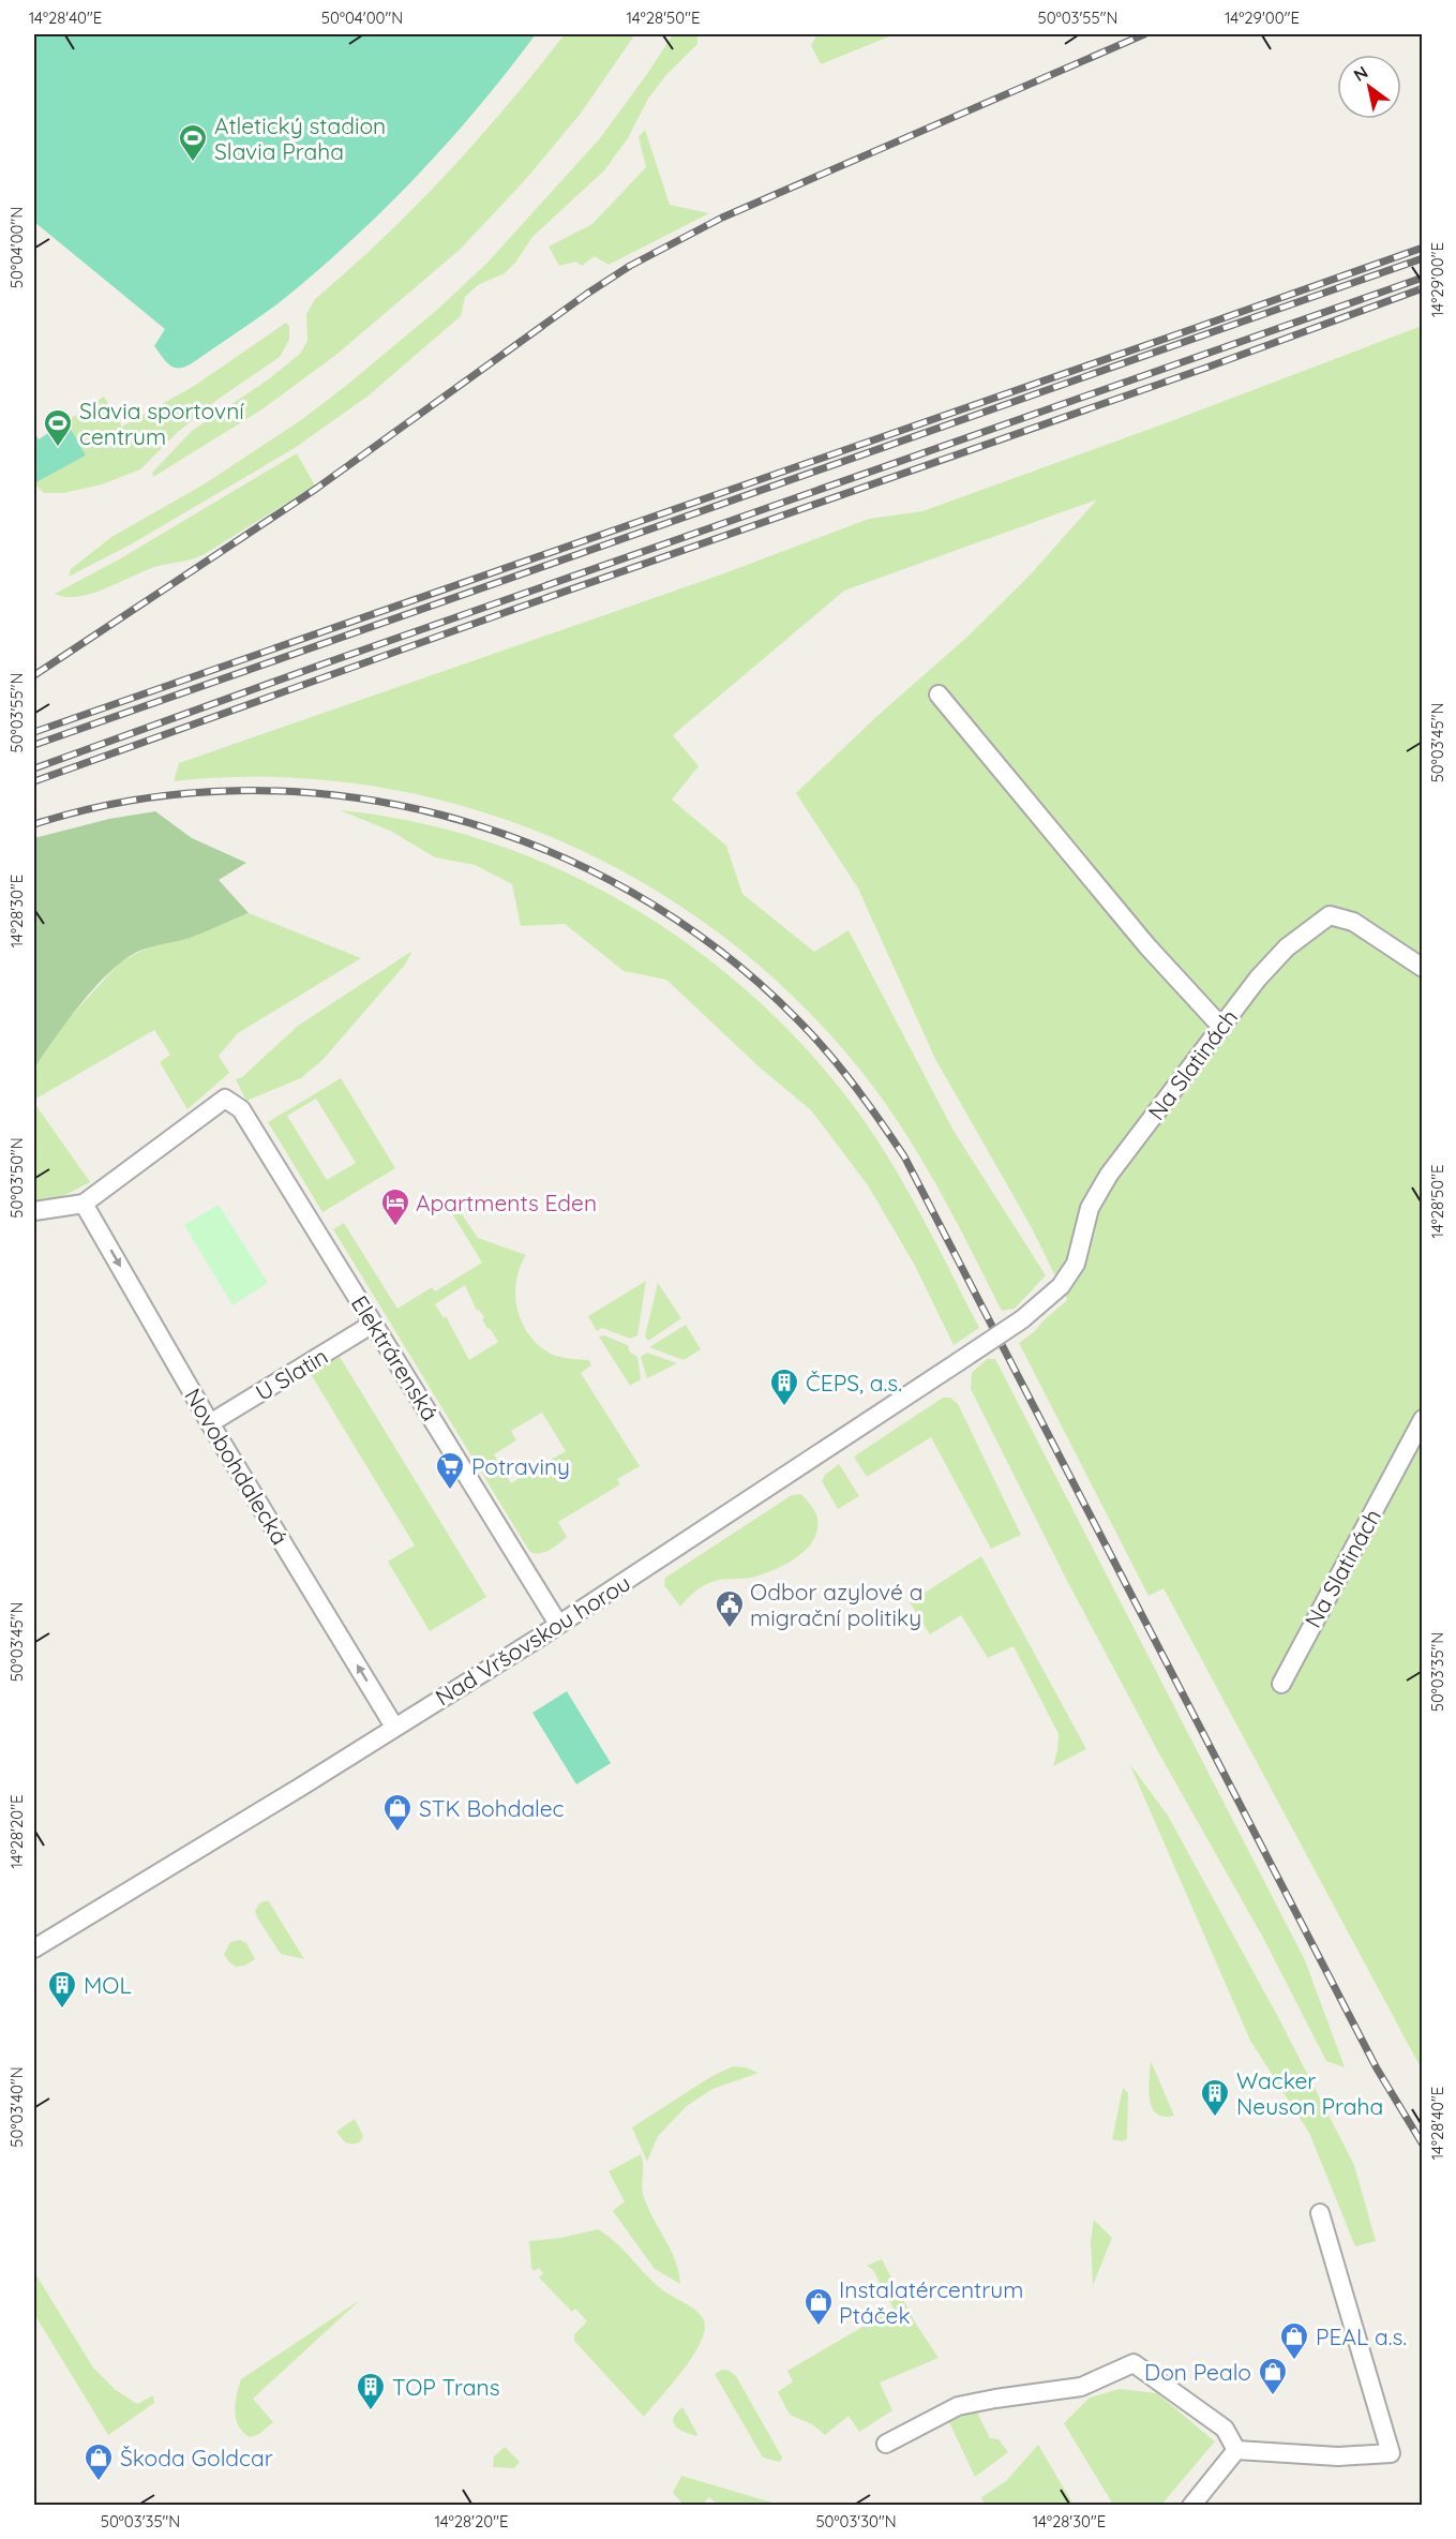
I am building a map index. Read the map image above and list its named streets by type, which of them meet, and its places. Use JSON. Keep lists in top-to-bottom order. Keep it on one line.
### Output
{"streets":{"street":["Na Slatinách","Elektrárenská","U Slatin","Novobohdalecká","Nad Vršovskou horou"]},"crossings":[["Na Slatinách","Nad Vršovskou horou"],["Elektrárenská","U Slatin"],["Elektrárenská","Novobohdalecká"],["Elektrárenská","Nad Vršovskou horou"],["U Slatin","Novobohdalecká"],["Novobohdalecká","Nad Vršovskou horou"]],"places":{"sports":["Atletický stadion Slavia Praha","Slavia sportovní centrum"],"hotel":["Apartments Eden"],"building":["ČEPS, a.s.","MOL","Wacker Neuson Praha","TOP Trans"],"supermarket":["Potraviny"],"public building":["Odbor azylové a migrační politiky"],"shop":["STK Bohdalec","Instalatércentrum Ptáček","PEAL a.s.","Don Pealo","Škoda Goldcar"]},"north":"top left","coordinates":["14°28'40\"E","50°04'00\"N","14°28'50\"E","50°03'55\"N","14°29'00\"E","50°03'45\"N","14°28'30\"E","50°03'50\"N","50°03'35\"N","14°28'20\"E","50°03'40\"N","50°03'30\"N"]}
